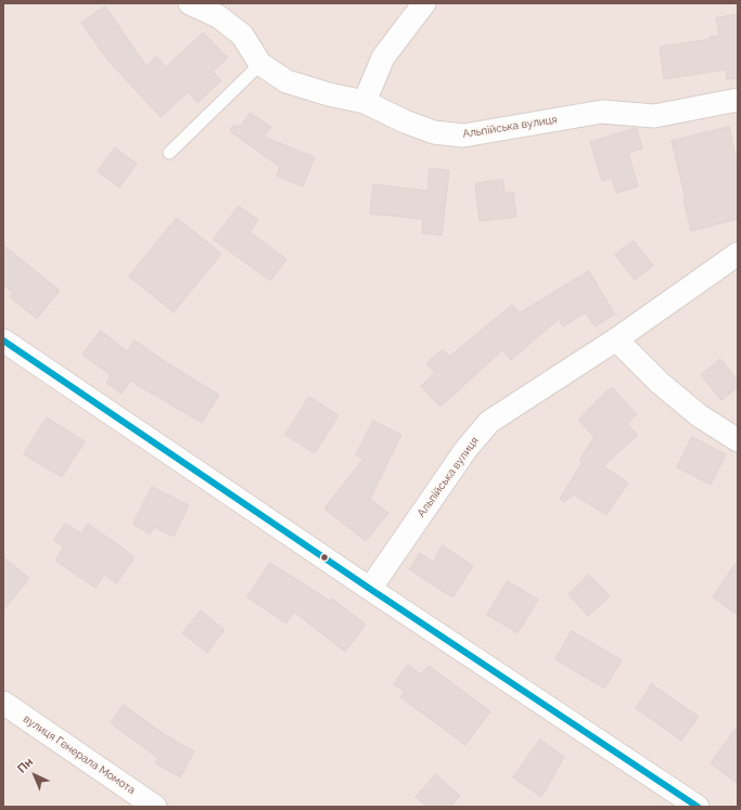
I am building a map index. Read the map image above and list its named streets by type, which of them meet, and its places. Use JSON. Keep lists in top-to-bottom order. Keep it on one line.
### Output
{"streets":{"street":["Альпійська вулиця","вулиця Генерала Момота"]},"north":"top left"}
